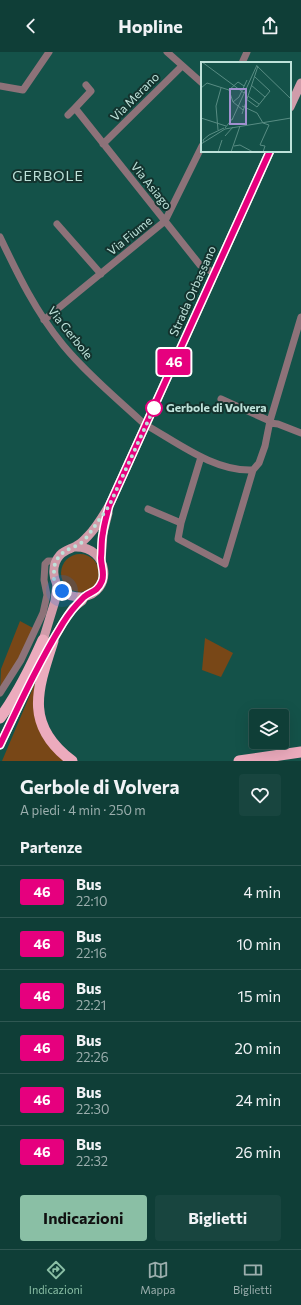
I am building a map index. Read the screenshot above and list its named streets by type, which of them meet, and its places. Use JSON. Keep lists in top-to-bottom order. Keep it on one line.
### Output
{"streets":{"main road":["Strada Orbassano"],"street":["Via Merano","Via Asiago","Via Fiume","Via Gerbole"]},"crossings":[["Via Merano","Via Asiago"],["Via Asiago","Via Fiume"],["Via Asiago","Strada Orbassano"],["Via Fiume","Via Gerbole"],["Strada Orbassano","Via Gerbole"]],"districts":["GERBOLE"],"places":["Gerbole di Volvera"],"lines":["bus line 46"],"page":{"header":"Hopline","on_map":"46","heading":[["Gerbole di Volvera","A piedi · 4 min · 250 m"],"Partenze"],"list":[{"mark":"46","name":"Bus","note":"22:10","value":"4 min"},{"mark":"46","name":"Bus","note":"22:16","value":"10 min"},{"mark":"46","name":"Bus","note":"22:21","value":"15 min"},{"mark":"46","name":"Bus","note":"22:26","value":"20 min"},{"mark":"46","name":"Bus","note":"22:30","value":"24 min"},{"mark":"46","name":"Bus","note":"22:32","value":"26 min"}],"buttons":["Indicazioni","Biglietti"],"tabs":["Indicazioni","Mappa","Biglietti"]}}
